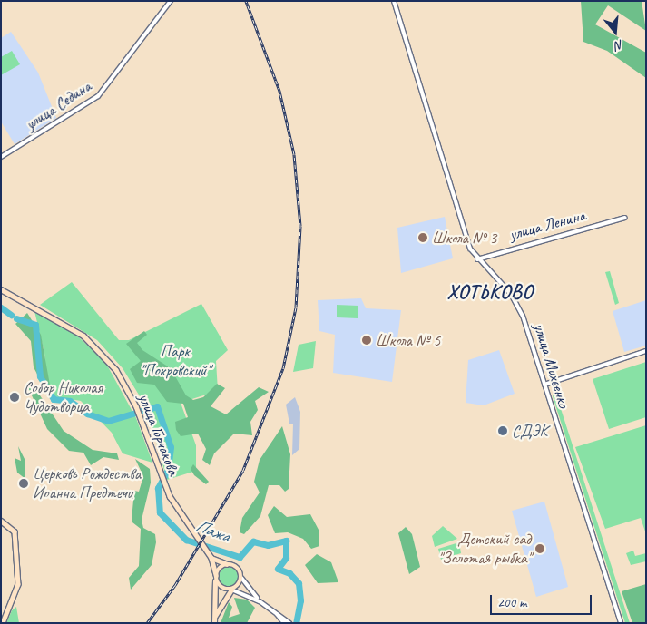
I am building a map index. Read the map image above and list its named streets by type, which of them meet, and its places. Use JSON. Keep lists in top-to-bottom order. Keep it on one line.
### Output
{"streets":{"main road":["улица Горчакова"],"street":["улица Седина","улица Ленина","улица Михеенко"]},"crossings":[["улица Ленина","улица Михеенко"]],"districts":["ХОТЬКОВО"],"water":["Пажа"],"parks":["Парк \"Покровский\""],"places":["Школа № 3","Школа № 5","Собор Николая Чудотворца","СДЭК","Церковь Рождества Иоанна Предтечи","Детский сад \"Золотая рыбка\""],"scale_bar":"200 m","north":"bottom"}
